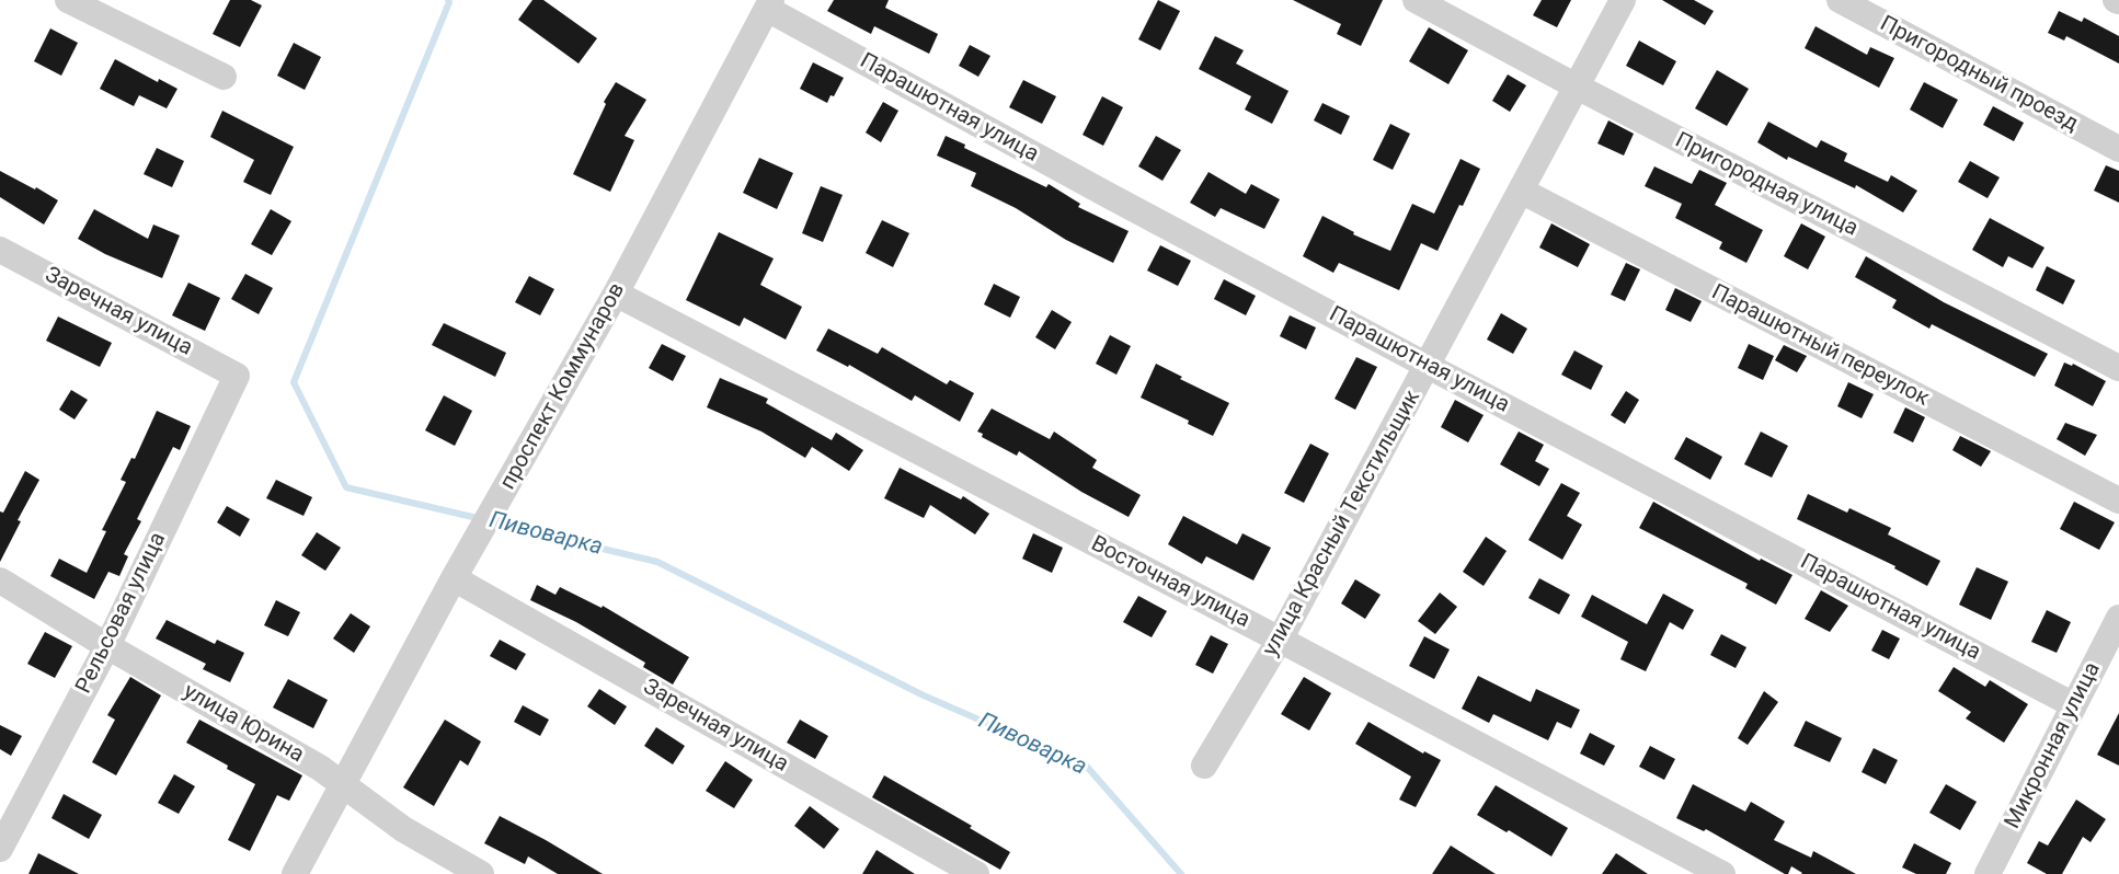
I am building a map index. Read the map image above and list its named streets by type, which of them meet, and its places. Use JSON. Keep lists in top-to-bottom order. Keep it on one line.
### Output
{"streets":{"street":["Пригородный проезд","Парашютная улица","Пригородная улица","Заречная улица","Парашютный переулок","проспект Коммунаров","улица Красный Текстильщик","Восточная улица","Рельсовая улица","улица Юрина","Микронная улица"]},"crossings":[["Парашютная улица","проспект Коммунаров"],["Парашютная улица","улица Красный Текстильщик"],["Парашютная улица","Микронная улица"],["Пригородная улица","улица Красный Текстильщик"],["Заречная улица","проспект Коммунаров"],["Заречная улица","Рельсовая улица"],["Парашютный переулок","улица Красный Текстильщик"],["проспект Коммунаров","Восточная улица"],["проспект Коммунаров","улица Юрина"],["улица Красный Текстильщик","Восточная улица"],["Рельсовая улица","улица Юрина"]],"water":["Пивоварка"]}
